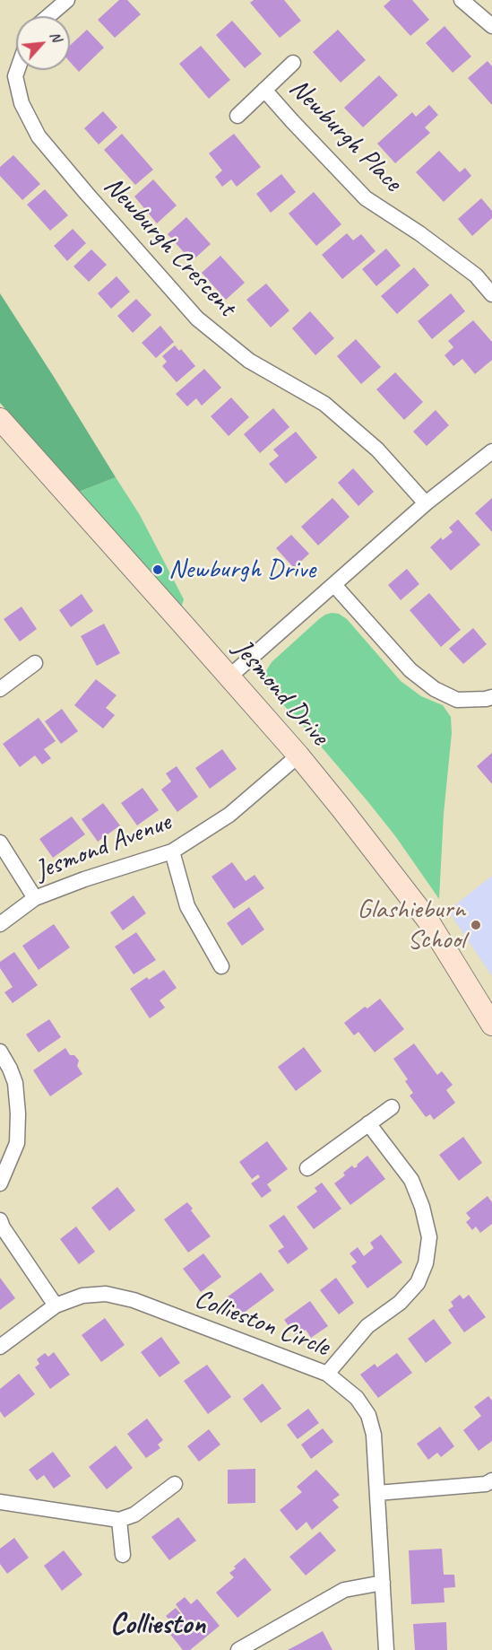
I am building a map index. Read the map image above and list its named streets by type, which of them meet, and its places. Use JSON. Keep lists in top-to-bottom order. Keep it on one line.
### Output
{"streets":{"street":["Newburgh Place","Newburgh Crescent","Jesmond Drive","Jesmond Avenue","Collieston Circle"]},"crossings":[["Jesmond Drive","Jesmond Avenue"]],"districts":["Collieston"],"places":["Newburgh Drive","Glashieburn School"],"north":"top right"}
